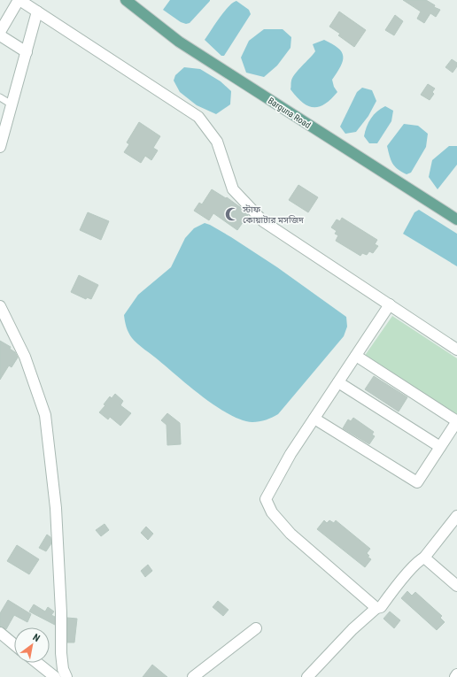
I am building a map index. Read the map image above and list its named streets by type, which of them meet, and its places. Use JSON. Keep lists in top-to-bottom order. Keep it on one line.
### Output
{"streets":{"main road":["Barguna Road"]},"places":{"mosque":["স্টাফ কোয়াটার মসজিদ"]},"north":"top right"}
